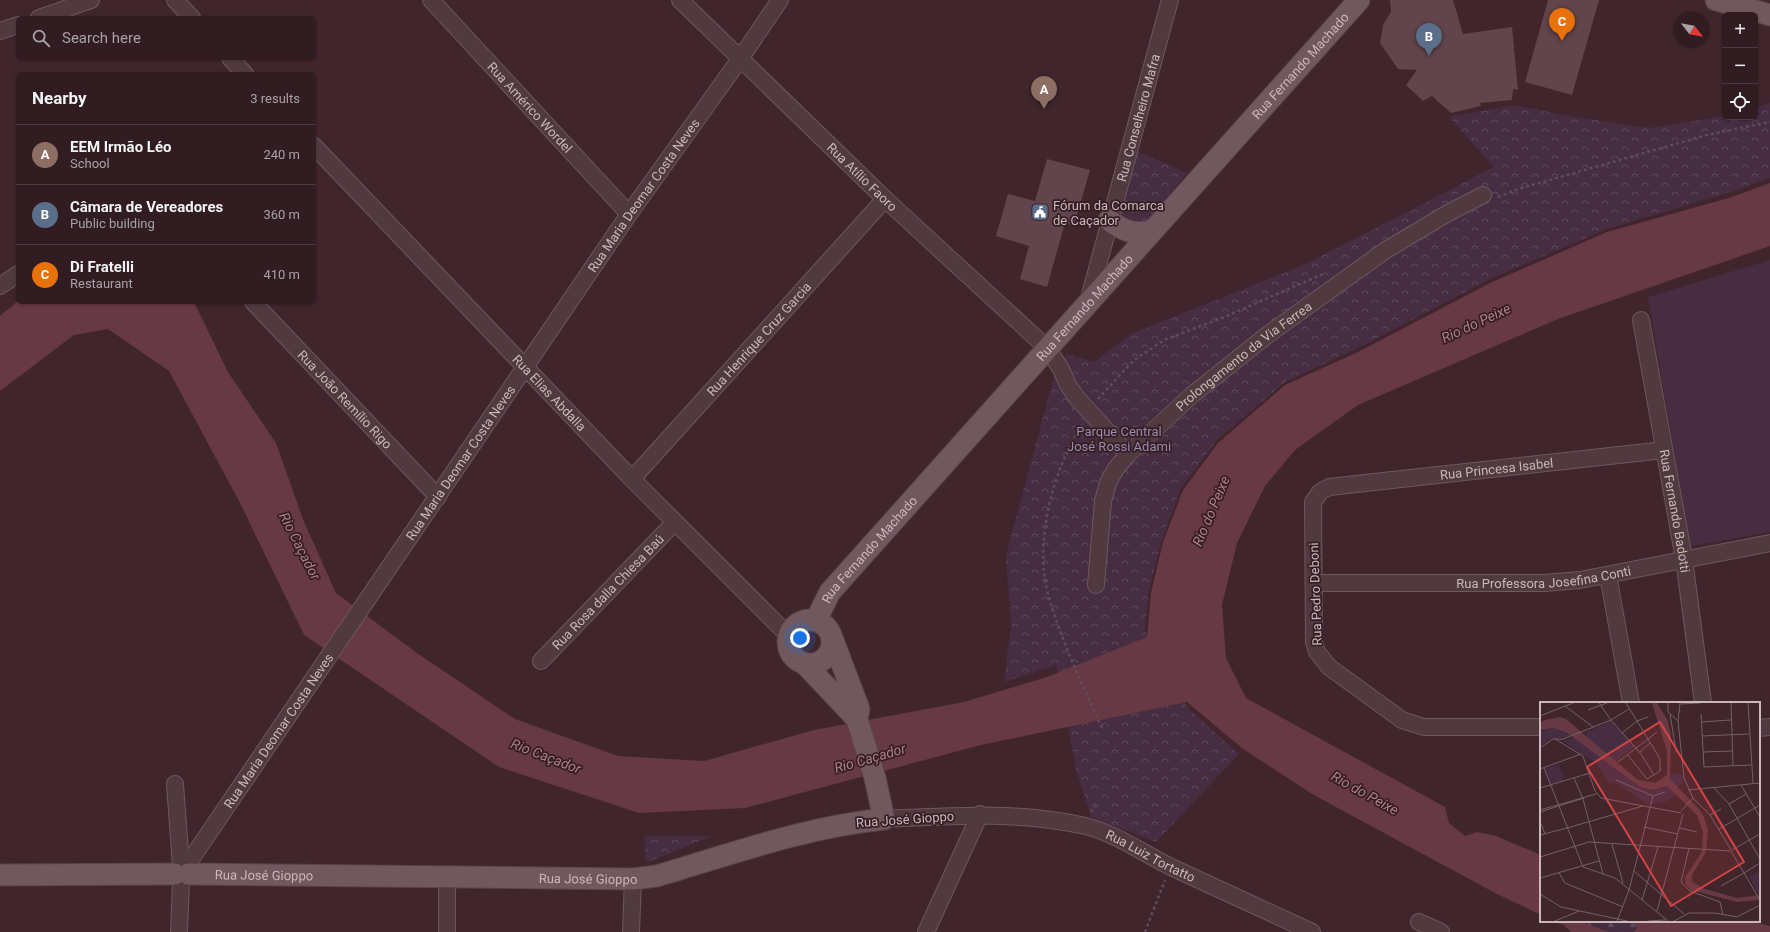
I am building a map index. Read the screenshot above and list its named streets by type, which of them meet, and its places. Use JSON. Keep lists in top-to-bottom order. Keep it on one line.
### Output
{"streets":{"main road":["Rua Fernando Machado","Rua José Gioppo"],"street":["Rua Américo Wordel","Rua Conselheiro Mafra","Rua Atílio Faoro","Rua Maria Deomar Costa Neves","Rua Henrique Cruz Garcia","Prolongamento da Via Ferrea","Rua Elias Abdalla","Rua João Remílio Rigo","Rua Princesa Isabel","Rua Fernando Badotti","Rua Professora Josefina Conti","Rua Rosa dalla Chiesa Baú","Rua Pedro Deboni","Rua Luiz Tortatto"]},"crossings":[["Rua Fernando Machado","Rua Conselheiro Mafra"],["Rua Fernando Machado","Rua Atílio Faoro"],["Rua Fernando Machado","Rua Elias Abdalla"],["Rua Américo Wordel","Rua Maria Deomar Costa Neves"],["Rua Atílio Faoro","Rua Maria Deomar Costa Neves"],["Rua Atílio Faoro","Rua Henrique Cruz Garcia"],["Rua Atílio Faoro","Prolongamento da Via Ferrea"],["Rua Maria Deomar Costa Neves","Rua Elias Abdalla"],["Rua Maria Deomar Costa Neves","Rua João Remílio Rigo"],["Rua Maria Deomar Costa Neves","Rua José Gioppo"],["Rua Henrique Cruz Garcia","Rua Elias Abdalla"],["Rua Elias Abdalla","Rua Rosa dalla Chiesa Baú"],["Rua Princesa Isabel","Rua Fernando Badotti"],["Rua Princesa Isabel","Rua Pedro Deboni"],["Rua Fernando Badotti","Rua Professora Josefina Conti"],["Rua Professora Josefina Conti","Rua Pedro Deboni"],["Rua José Gioppo","Rua Luiz Tortatto"]],"water":["Rio do Peixe","Rio Caçador"],"parks":["Parque Central José Rossi Adami"],"places":{"public building":["Fórum da Comarca de Caçador"]},"north":"bottom right","page":{"pins":["C","B","A"],"map_buttons":["+","−"],"search":"Search here","heading":["Nearby","3 results"],"list":[{"mark":"A","name":"EEM Irmão Léo","note":"School","value":"240 m"},{"mark":"B","name":"Câmara de Vereadores","note":"Public building","value":"360 m"},{"mark":"C","name":"Di Fratelli","note":"Restaurant","value":"410 m"}]}}
